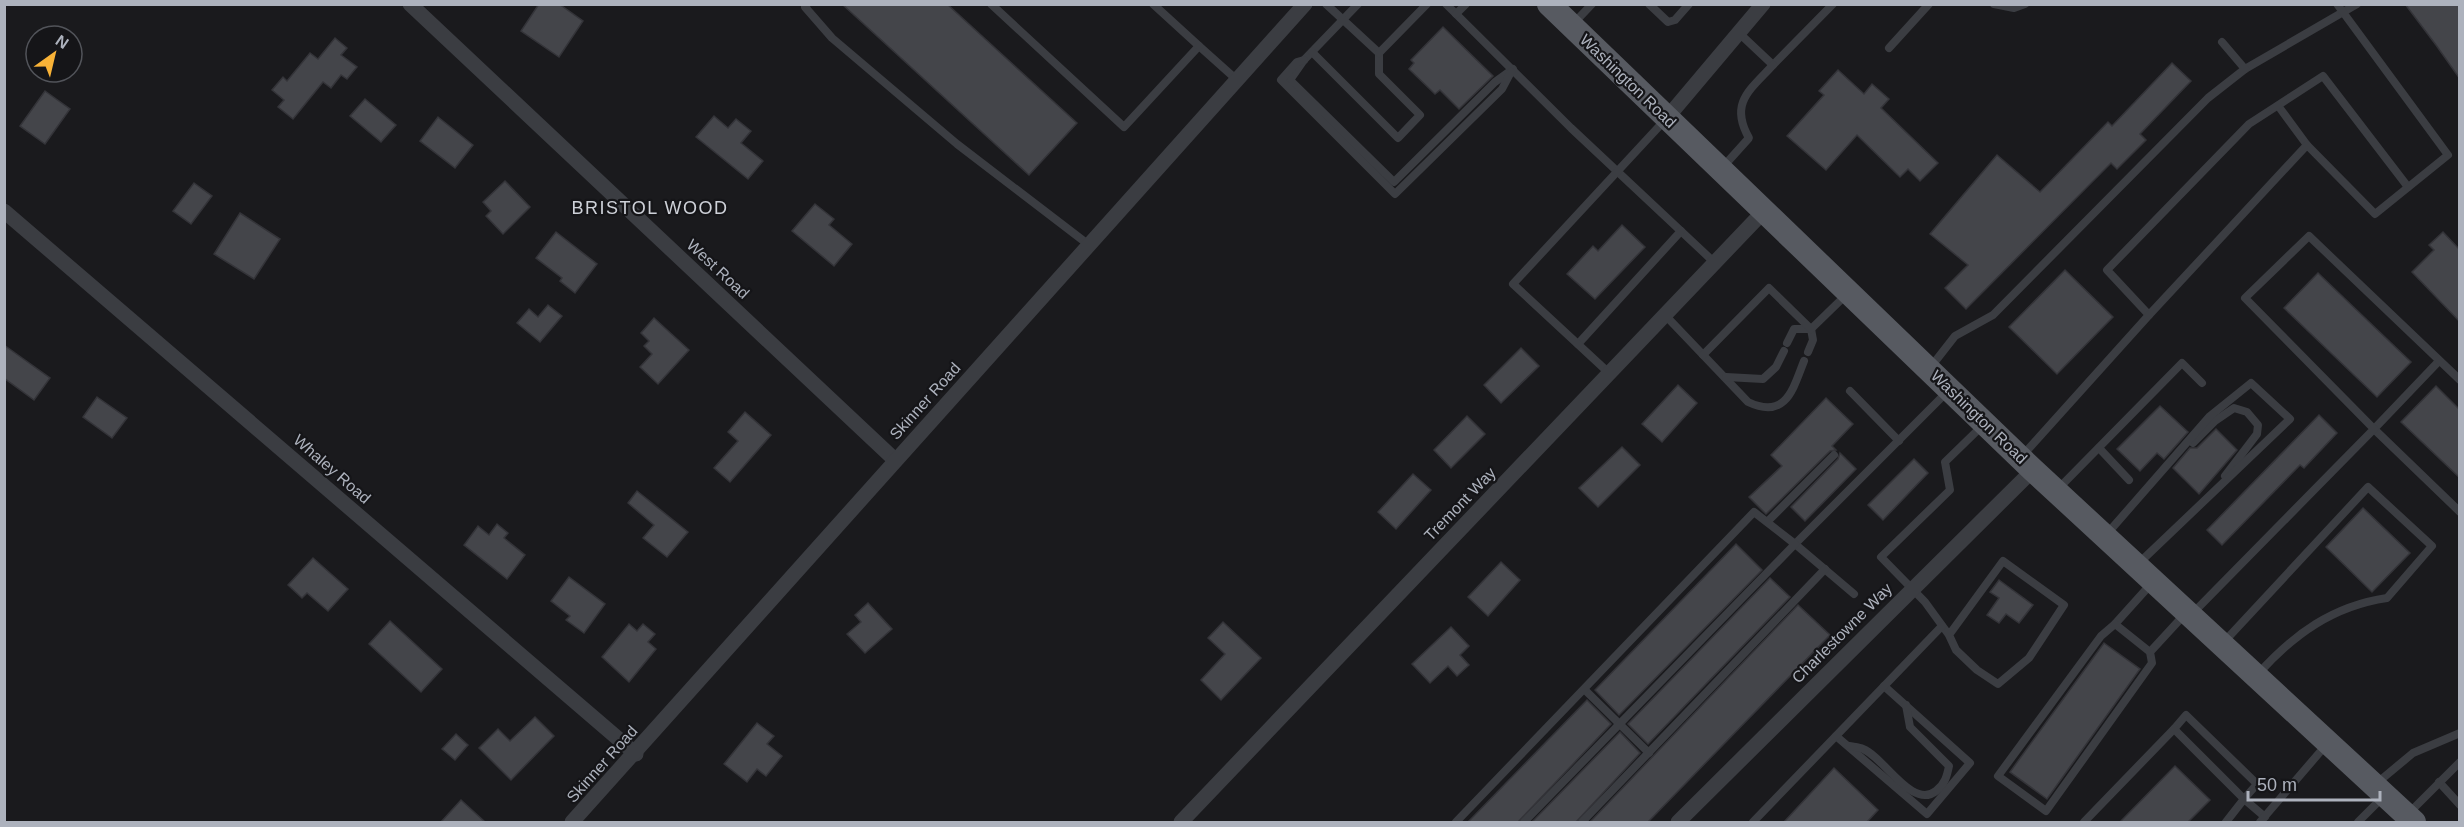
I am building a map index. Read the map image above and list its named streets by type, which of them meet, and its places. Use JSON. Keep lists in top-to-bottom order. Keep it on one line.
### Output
{"streets":{"main road":["Washington Road"],"street":["West Road","Skinner Road","Whaley Road","Tremont Way","Charlestowne Way"]},"crossings":[["Washington Road","Tremont Way"],["Washington Road","Charlestowne Way"],["West Road","Skinner Road"],["Skinner Road","Whaley Road"]],"districts":["BRISTOL WOOD"],"scale_bar":"50 m","north":"top right"}
